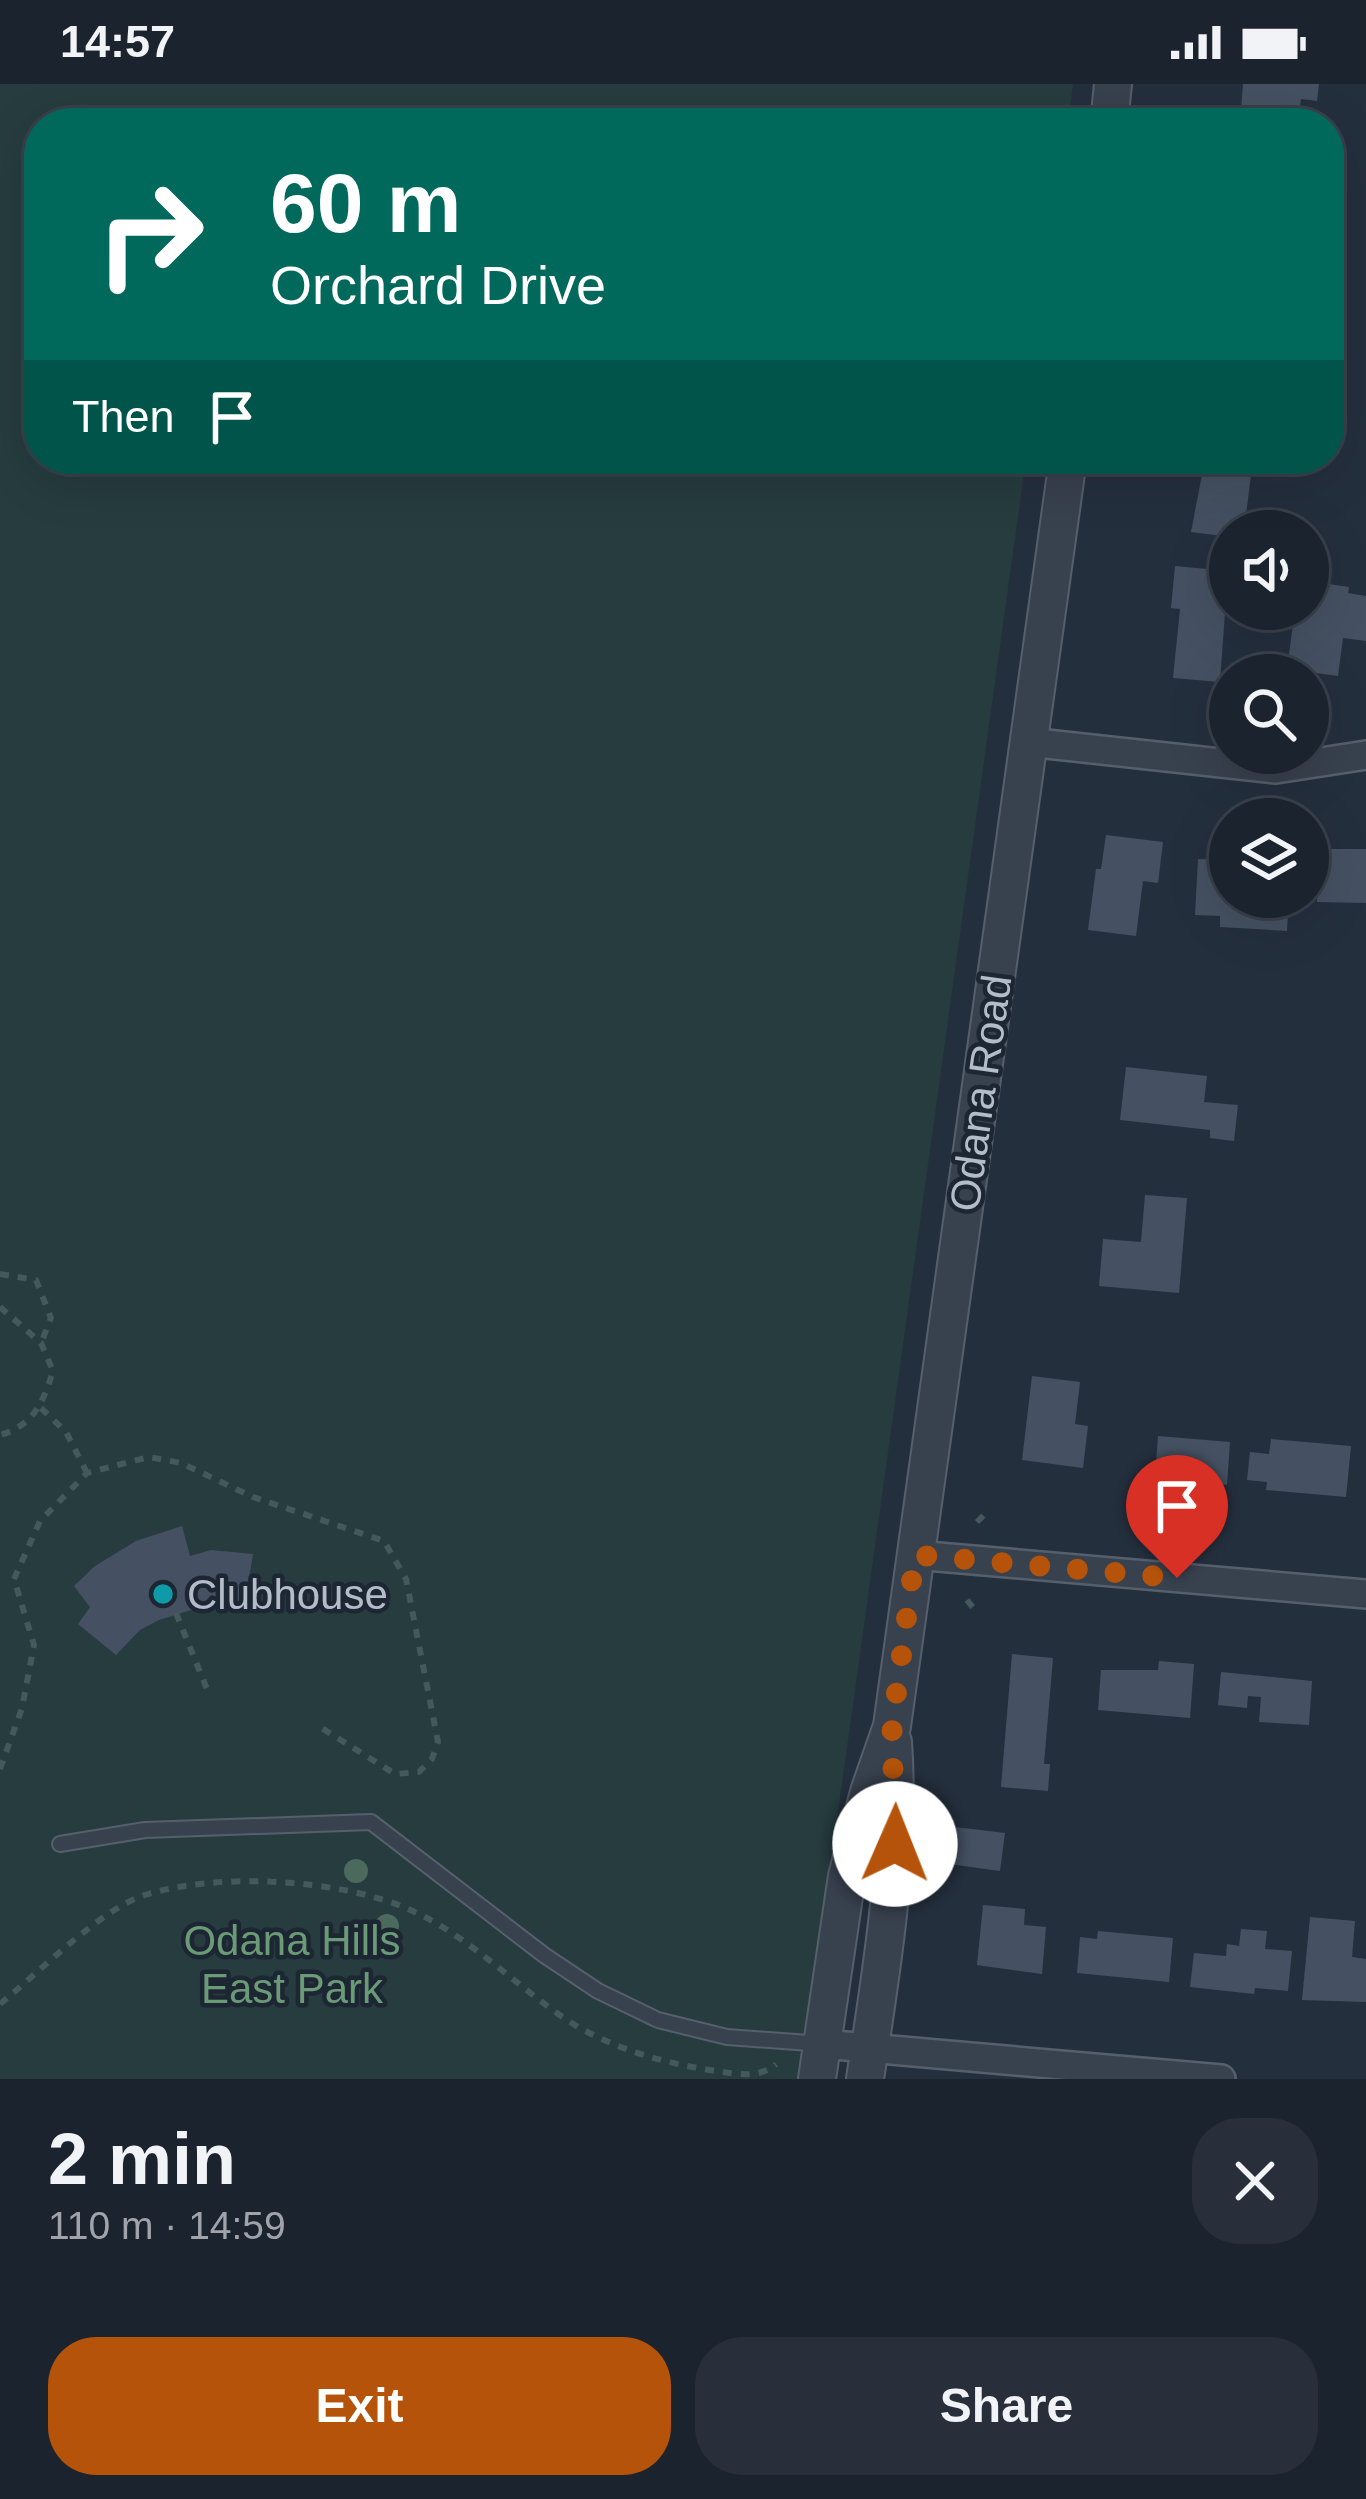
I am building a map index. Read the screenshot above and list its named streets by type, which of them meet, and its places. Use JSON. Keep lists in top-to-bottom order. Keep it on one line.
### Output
{"streets":{"street":["Odana Road"]},"parks":["Odana Hills East Park"],"places":["Clubhouse"],"page":{"status":"14:57","turn":["60 m","Orchard Drive"],"then":"Then","heading":["2 min","110 m · 14:59"],"buttons":["Exit","Share"]}}
